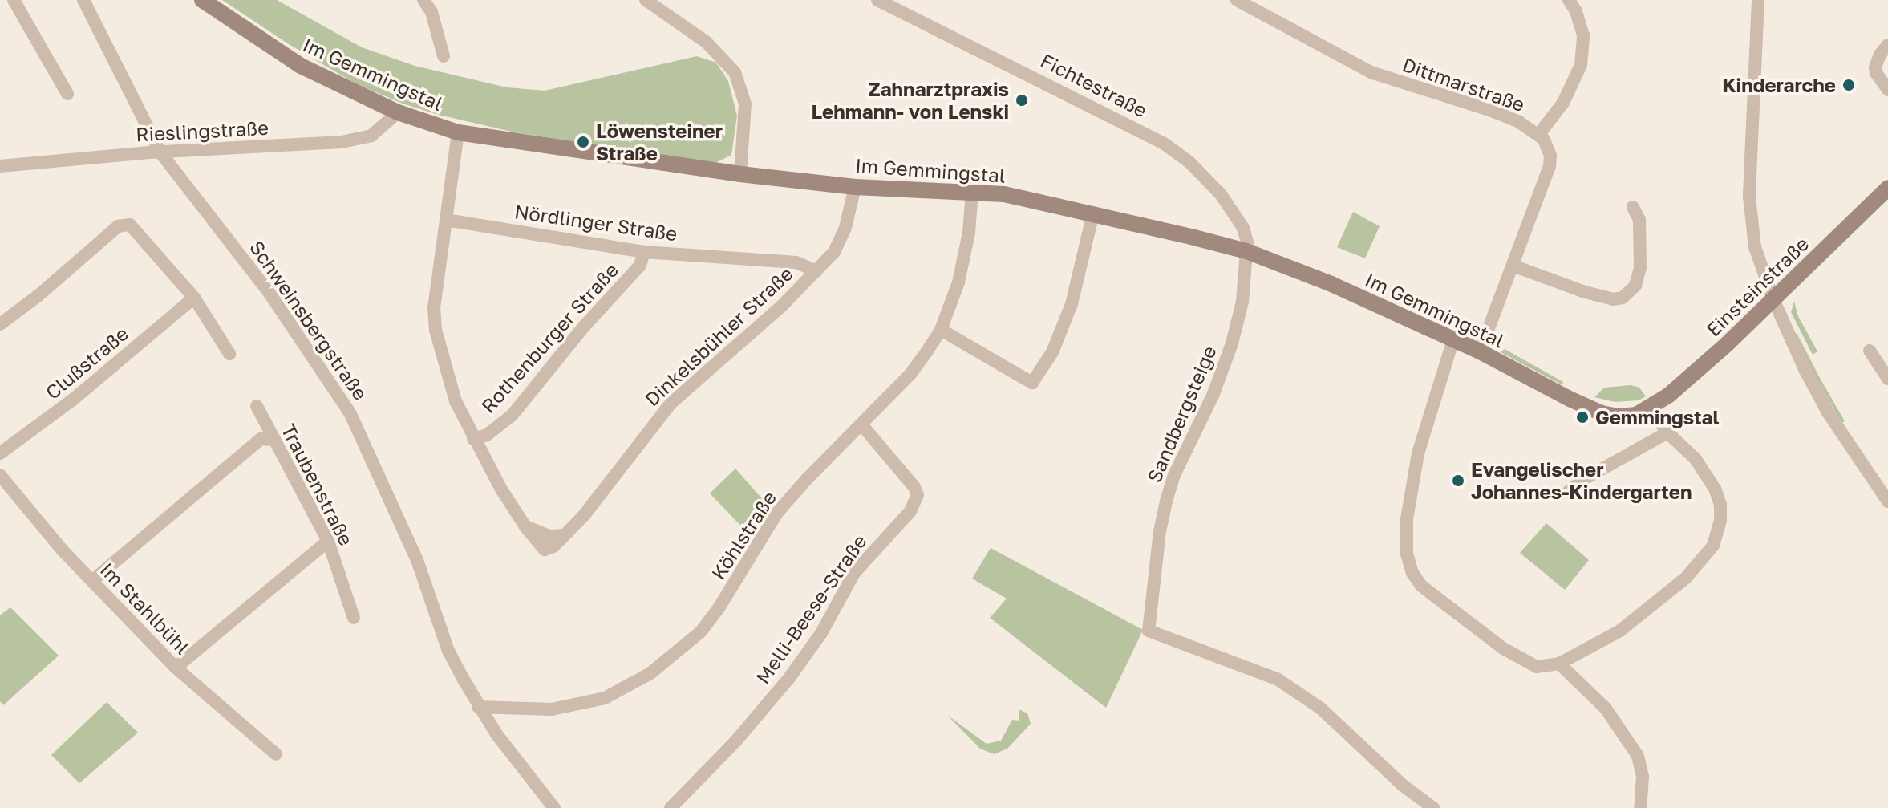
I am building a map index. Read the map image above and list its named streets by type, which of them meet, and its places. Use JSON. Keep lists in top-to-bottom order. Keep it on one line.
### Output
{"streets":{"street":["Im Gemmingstal","Dittmarstraße","Fichtestraße","Rieslingstraße","Nördlinger Straße","Einsteinstraße","Schweinsbergstraße","Dinkelsbühler Straße","Rothenburger Straße","Clußstraße","Sandbergsteige","Traubenstraße","Köhlstraße","Im Stahlbühl","Melli-Beese-Straße"]},"crossings":[["Im Gemmingstal","Dittmarstraße"],["Im Gemmingstal","Fichtestraße"],["Im Gemmingstal","Rieslingstraße"],["Im Gemmingstal","Einsteinstraße"],["Im Gemmingstal","Dinkelsbühler Straße"],["Im Gemmingstal","Sandbergsteige"],["Im Gemmingstal","Köhlstraße"],["Fichtestraße","Sandbergsteige"],["Rieslingstraße","Schweinsbergstraße"],["Nördlinger Straße","Dinkelsbühler Straße"],["Nördlinger Straße","Rothenburger Straße"],["Schweinsbergstraße","Köhlstraße"],["Dinkelsbühler Straße","Rothenburger Straße"],["Köhlstraße","Melli-Beese-Straße"]],"places":["Kinderarche","Zahnarztpraxis Lehmann- von Lenski","Löwensteiner Straße","Gemmingstal","Evangelischer Johannes-Kindergarten"]}
